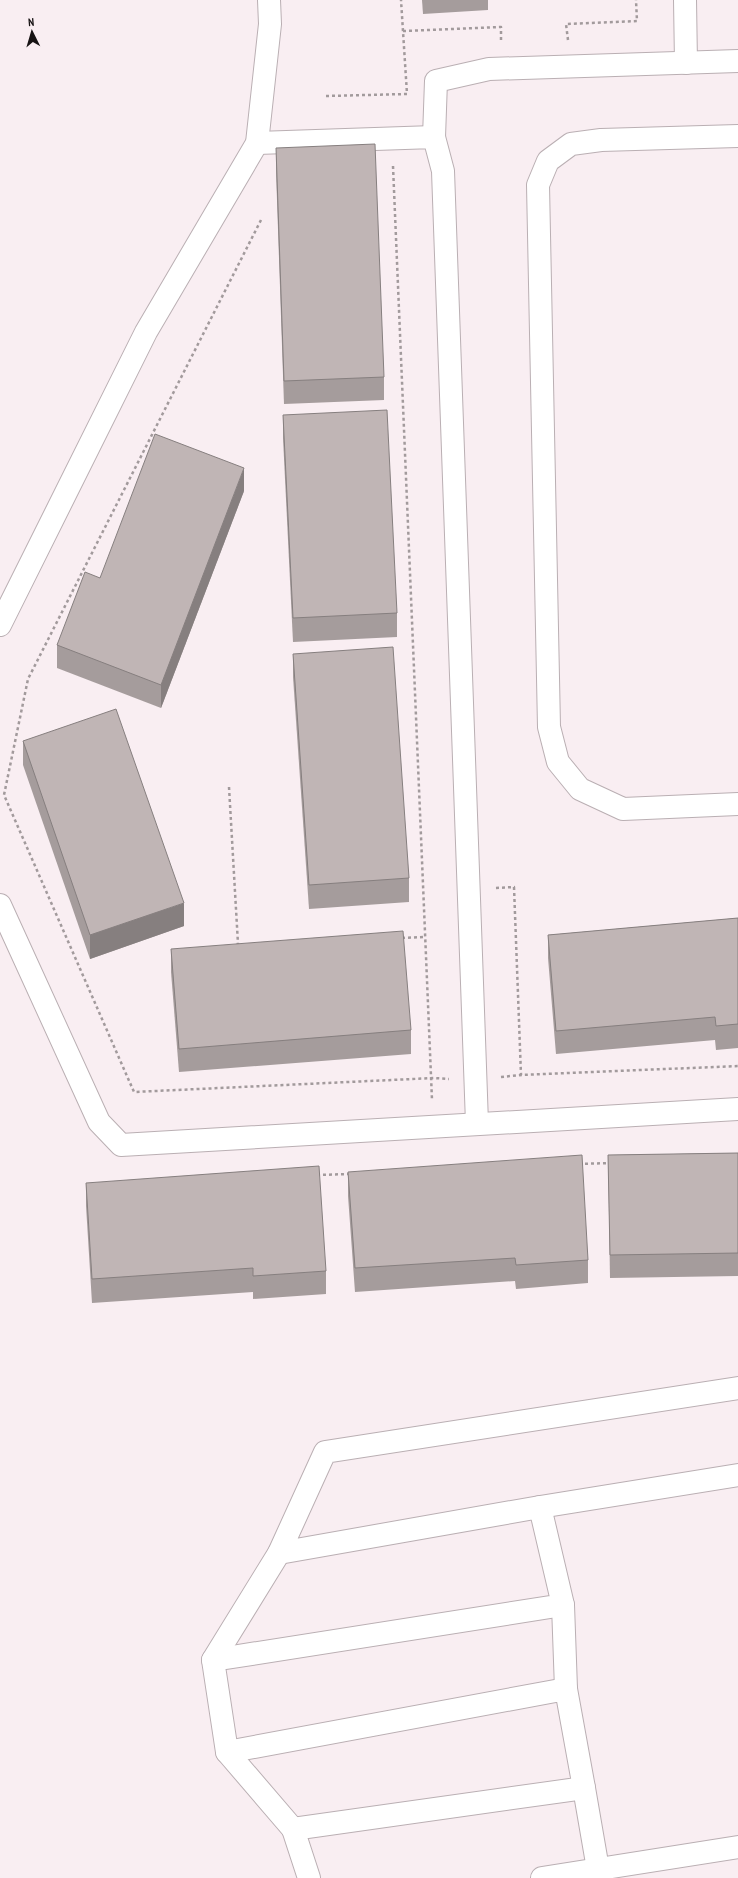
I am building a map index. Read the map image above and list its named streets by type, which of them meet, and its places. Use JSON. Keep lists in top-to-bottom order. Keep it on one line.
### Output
{"north":"top"}
